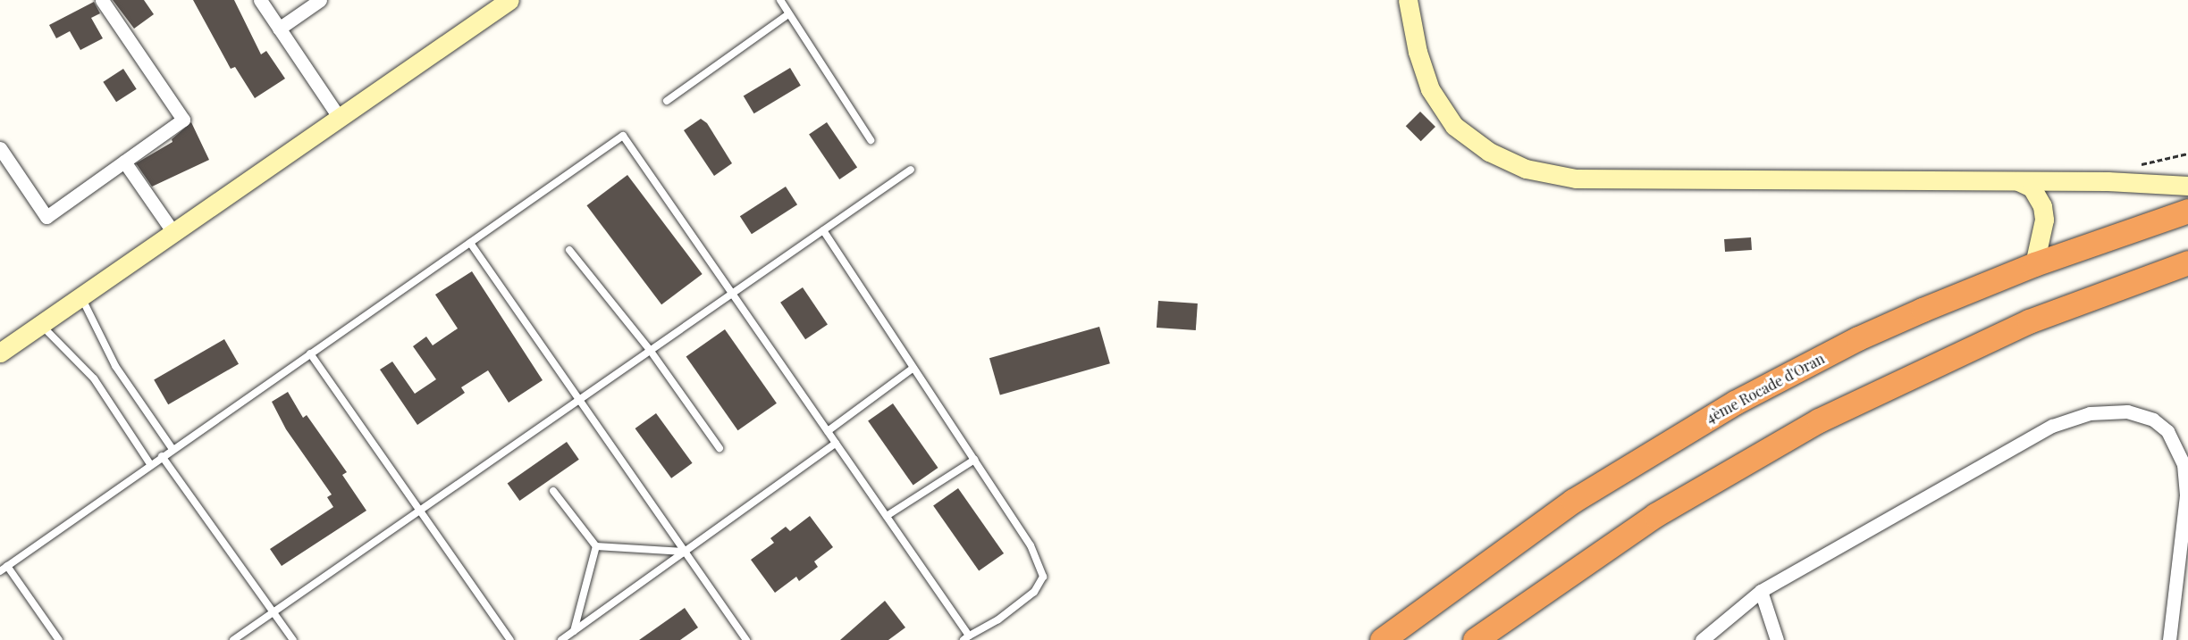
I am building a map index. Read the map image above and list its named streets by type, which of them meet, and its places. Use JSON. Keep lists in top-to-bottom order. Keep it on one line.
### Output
{"streets":{"highway":["4ème Rocade d'Oran"]}}
